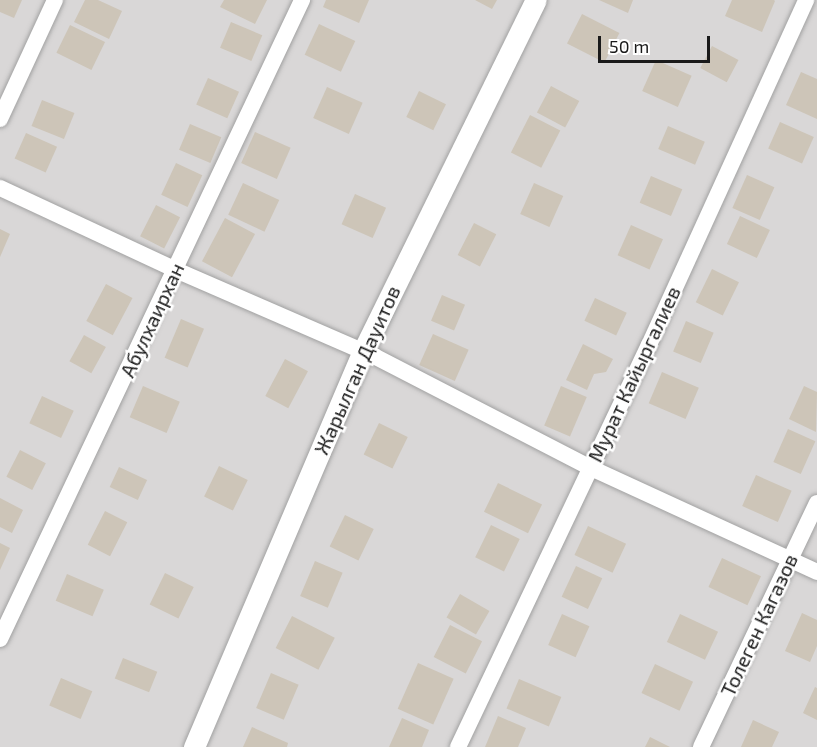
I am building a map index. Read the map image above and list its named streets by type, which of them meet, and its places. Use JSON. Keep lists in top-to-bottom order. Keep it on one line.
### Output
{"streets":{"street":["Абулхаирхан","Жарылган Дауитов","Мурат Кайыргалиев","Толеген Кагазов"]},"scale_bar":"50 m"}
